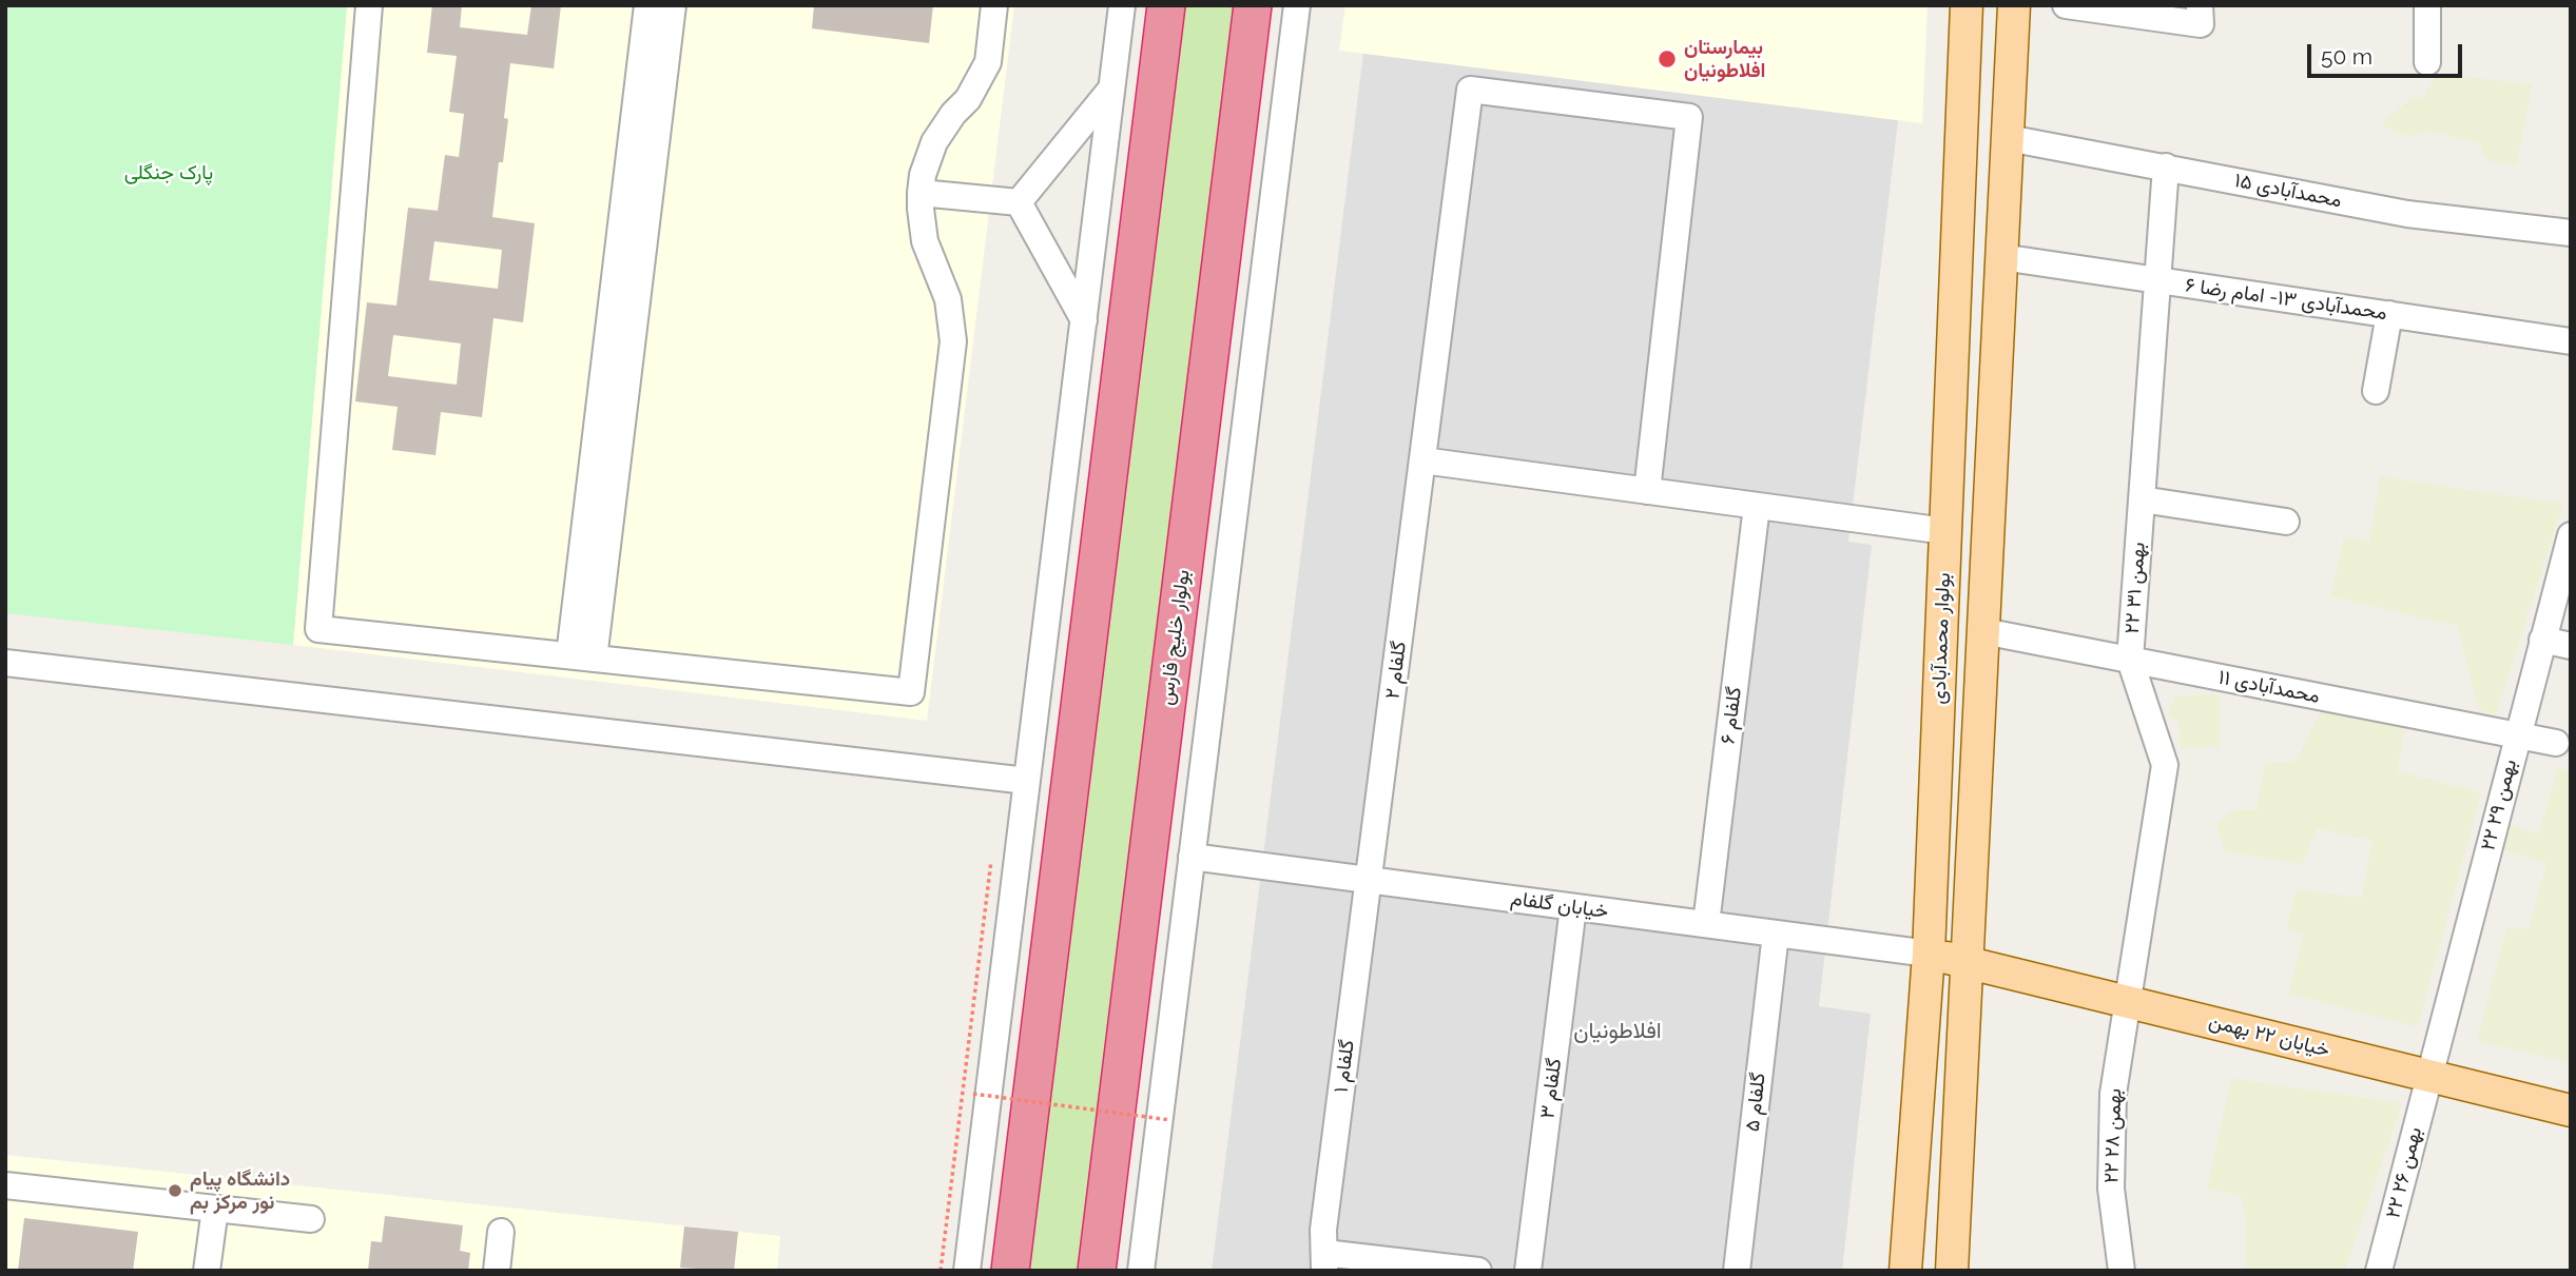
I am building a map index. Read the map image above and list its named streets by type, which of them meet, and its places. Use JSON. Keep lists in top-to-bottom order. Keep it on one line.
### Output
{"streets":{"highway":["بولوار خلیج فارس"],"main road":["بولوار محمدآبادی","خیابان ۲۲ بهمن"],"street":["محمدآبادی ۱۵","محمدآبادی ۱۳- امام رضا ۶","۲۲ بهمن ۳۱","گلفام ۲","محمدآبادی ۱۱","گلفام ۶","۲۲ بهمن ۲۹","خیابان گلفام","گلفام ۱","گلفام ۳","گلفام ۵","۲۲ بهمن ۲۸","۲۲ بهمن ۲۶"]},"crossings":[["محمدآبادی ۱۵","۲۲ بهمن ۳۱"],["محمدآبادی ۱۵","بولوار محمدآبادی"],["محمدآبادی ۱۳- امام رضا ۶","۲۲ بهمن ۳۱"],["محمدآبادی ۱۳- امام رضا ۶","بولوار محمدآبادی"],["۲۲ بهمن ۳۱","محمدآبادی ۱۱"],["۲۲ بهمن ۳۱","خیابان ۲۲ بهمن"],["۲۲ بهمن ۳۱","۲۲ بهمن ۲۸"],["بولوار محمدآبادی","محمدآبادی ۱۱"],["بولوار محمدآبادی","خیابان گلفام"],["بولوار محمدآبادی","خیابان ۲۲ بهمن"],["گلفام ۲","خیابان گلفام"],["گلفام ۲","گلفام ۱"],["محمدآبادی ۱۱","۲۲ بهمن ۲۹"],["گلفام ۶","خیابان گلفام"],["۲۲ بهمن ۲۹","خیابان ۲۲ بهمن"],["۲۲ بهمن ۲۹","۲۲ بهمن ۲۶"],["خیابان گلفام","خیابان ۲۲ بهمن"],["خیابان گلفام","گلفام ۱"],["خیابان گلفام","گلفام ۳"],["خیابان گلفام","گلفام ۵"],["خیابان ۲۲ بهمن","۲۲ بهمن ۲۸"],["خیابان ۲۲ بهمن","۲۲ بهمن ۲۶"]],"districts":["افلاطونیان"],"parks":["پارک جنگلی"],"places":["بیمارستان افلاطونیان","دانشگاه پیام نور مرکز بم"],"scale_bar":"50 m"}
